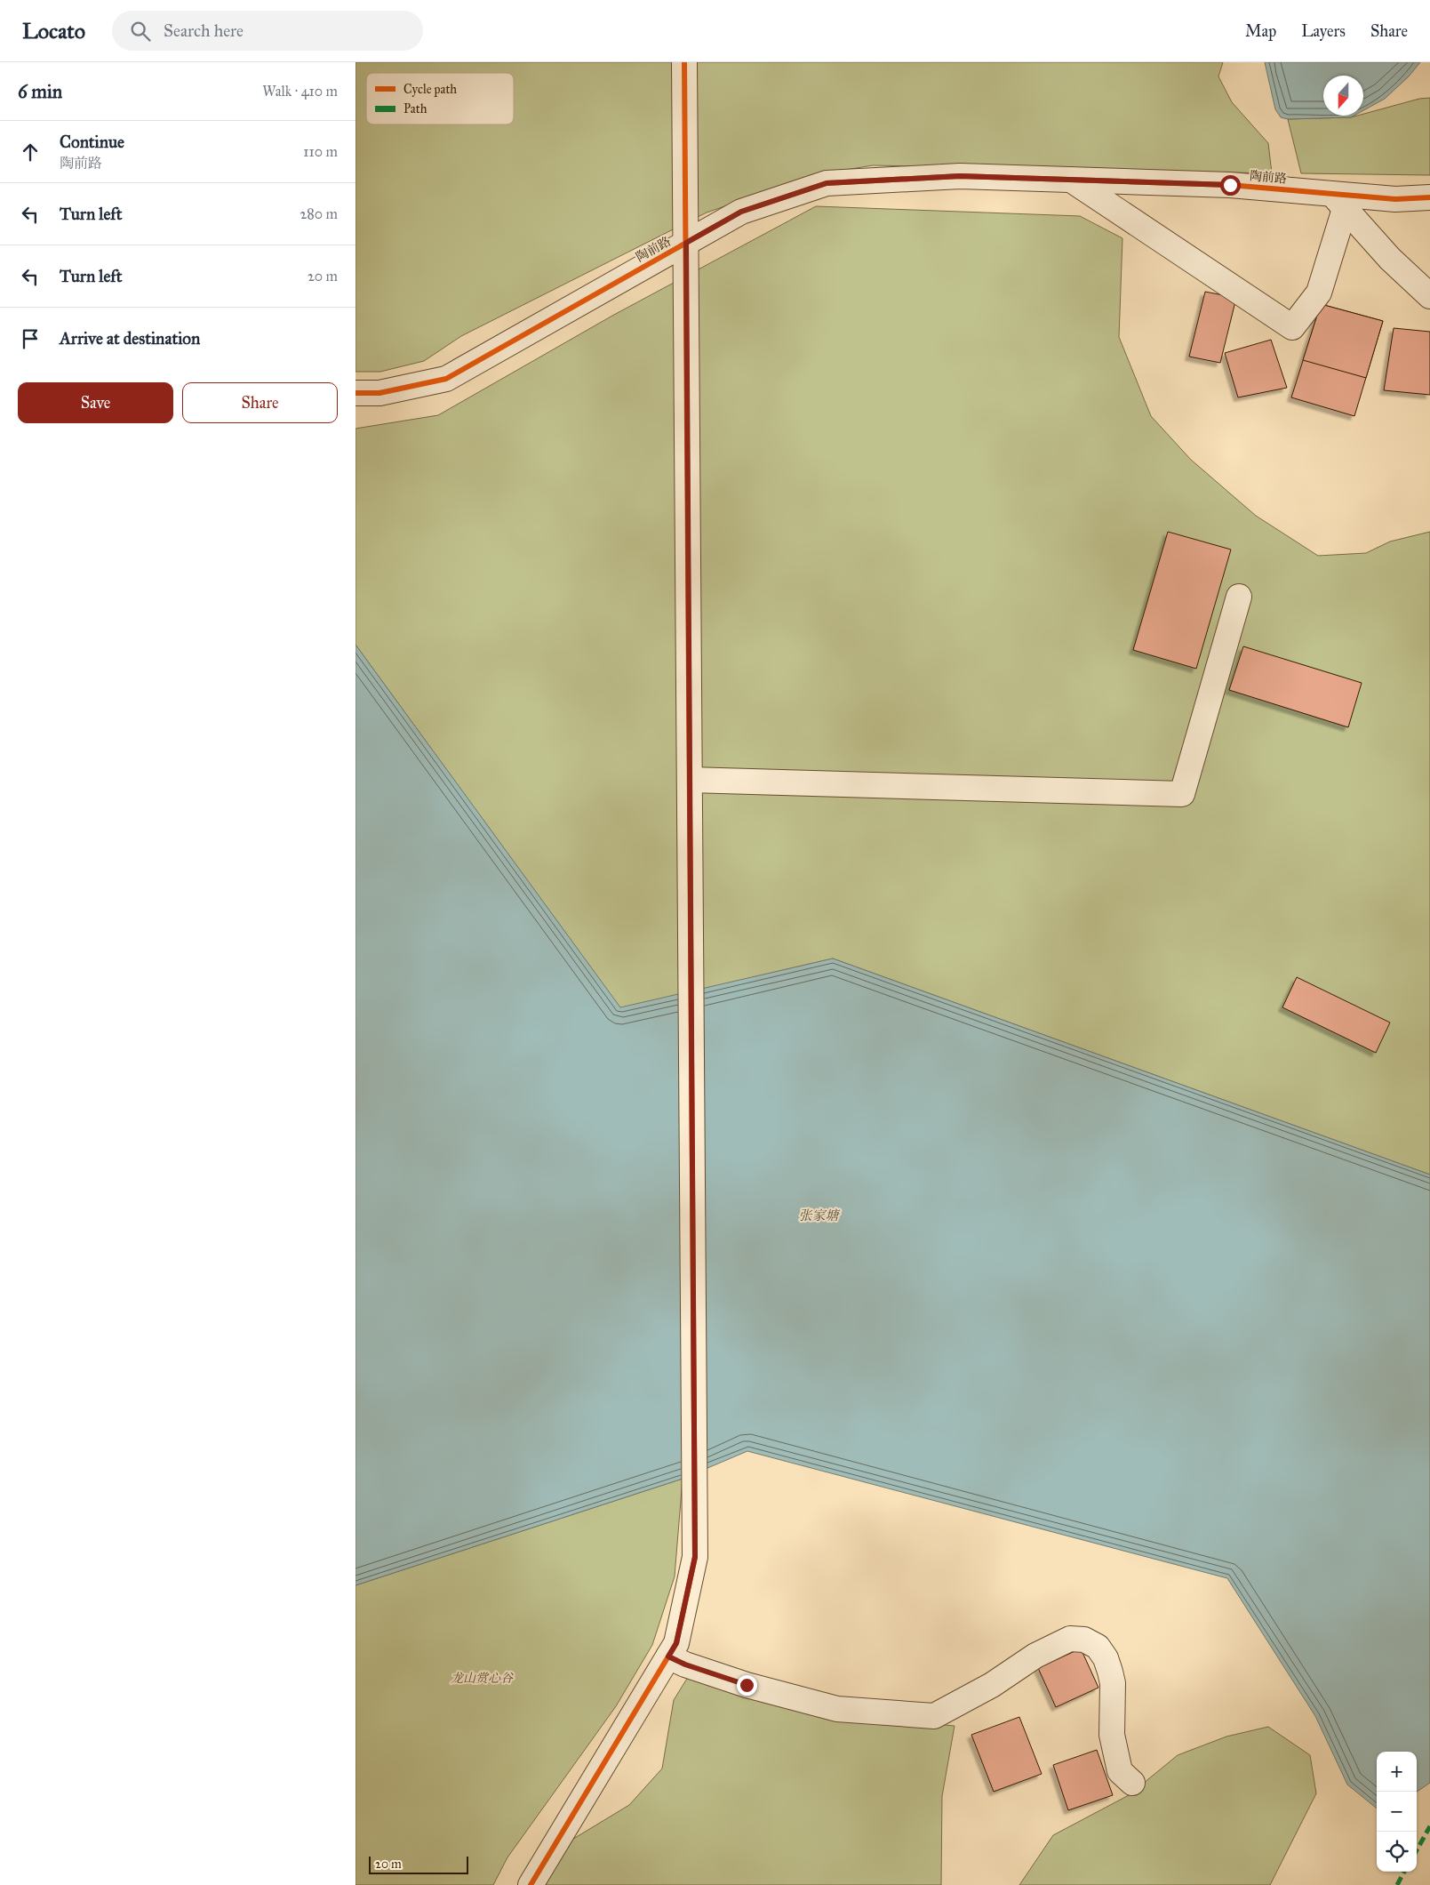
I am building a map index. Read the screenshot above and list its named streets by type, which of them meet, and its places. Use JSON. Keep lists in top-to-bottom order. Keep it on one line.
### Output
{"streets":{"street":["陶前路"]},"water":["张家塘"],"parks":["龙山赏心谷"],"legend":["Cycle path","Path"],"scale_bar":"20 m","north":"bottom","page":{"header":"Locato","search":"Search here","nav":["Map","Layers","Share"],"heading":["6 min","Walk · 410 m"],"list":[["Continue","陶前路","110 m"],["Turn left","280 m"],["Turn left","20 m"],"Arrive at destination"],"buttons":["Save","Share"],"map_buttons":["+","−"],"scale":"20 m"}}
